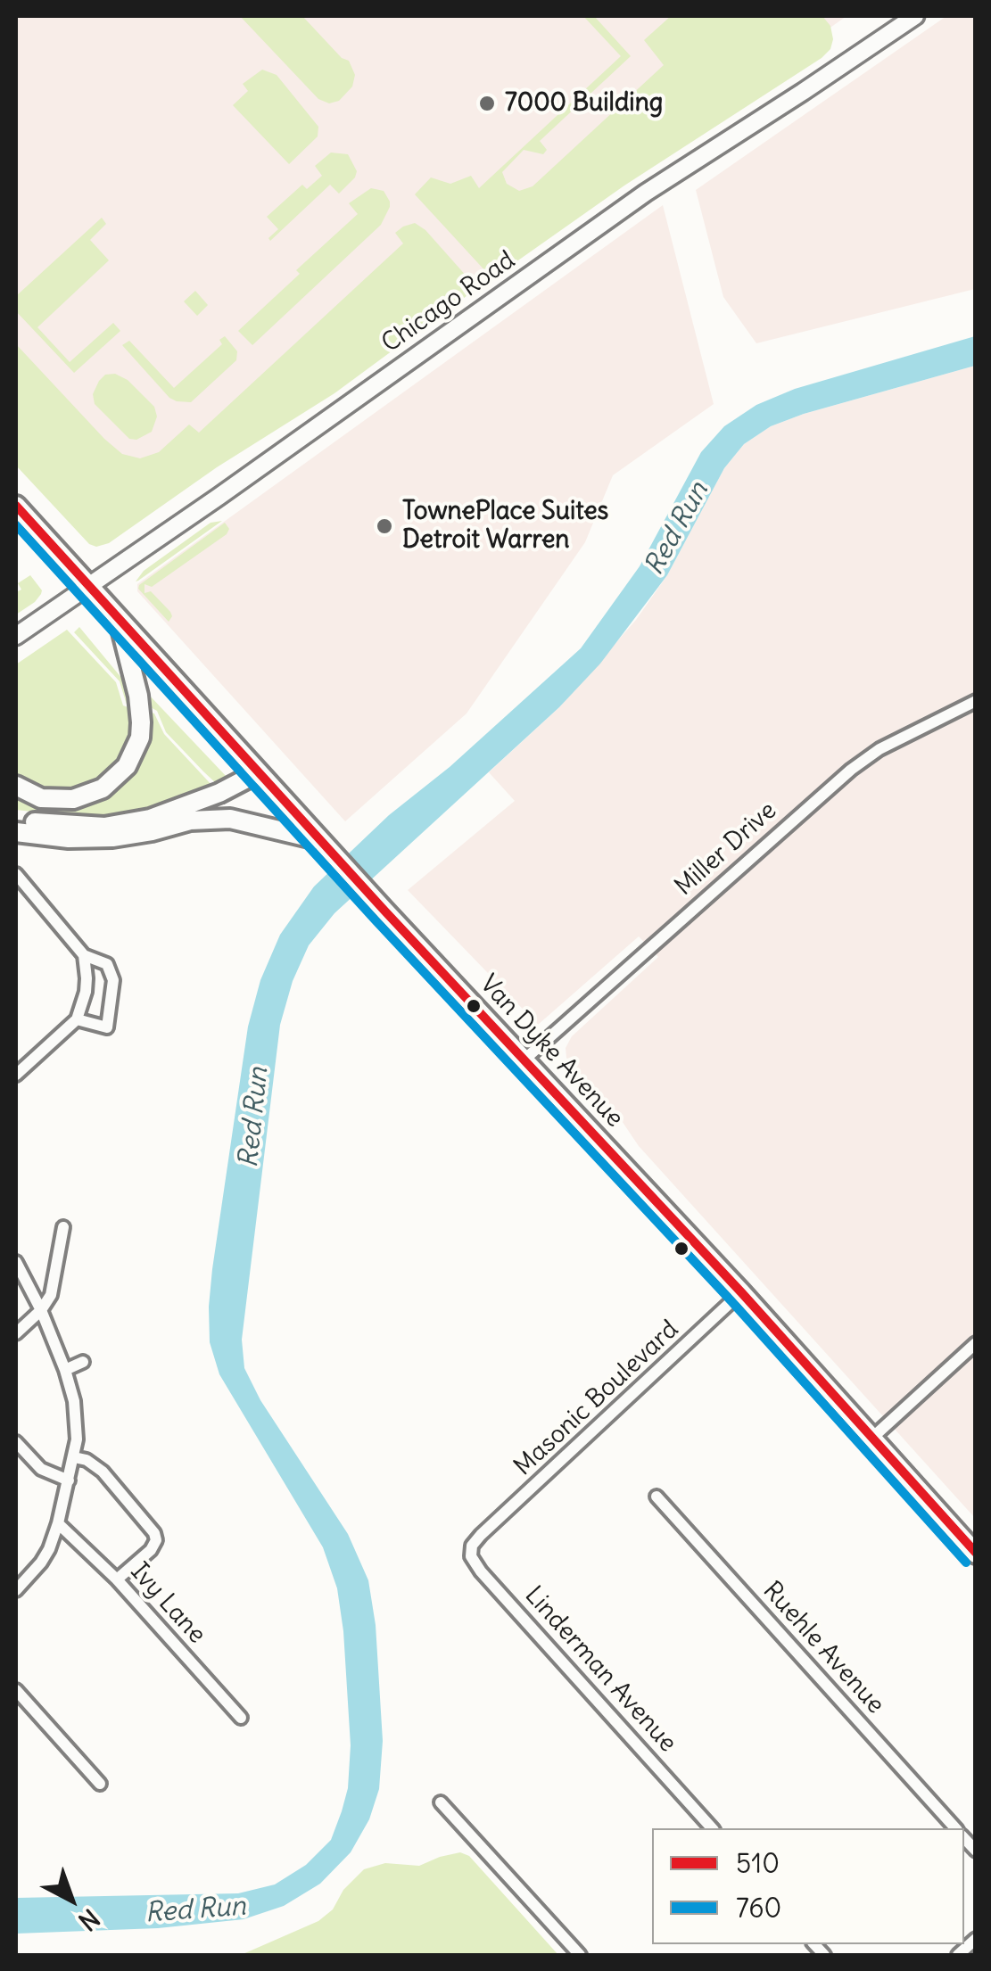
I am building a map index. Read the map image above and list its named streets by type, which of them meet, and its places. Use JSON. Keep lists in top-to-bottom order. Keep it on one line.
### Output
{"streets":{"main road":["Chicago Road","Van Dyke Avenue"],"street":["Miller Drive","Masonic Boulevard","Ivy Lane","Ruehle Avenue","Linderman Avenue"]},"crossings":[["Chicago Road","Van Dyke Avenue"],["Miller Drive","Van Dyke Avenue"],["Van Dyke Avenue","Masonic Boulevard"],["Masonic Boulevard","Linderman Avenue"]],"water":["Red Run"],"places":["7000 Building","TownePlace Suites Detroit Warren"],"lines":["transit line 510","transit line 760"],"legend":["510","760"],"north":"bottom right"}
